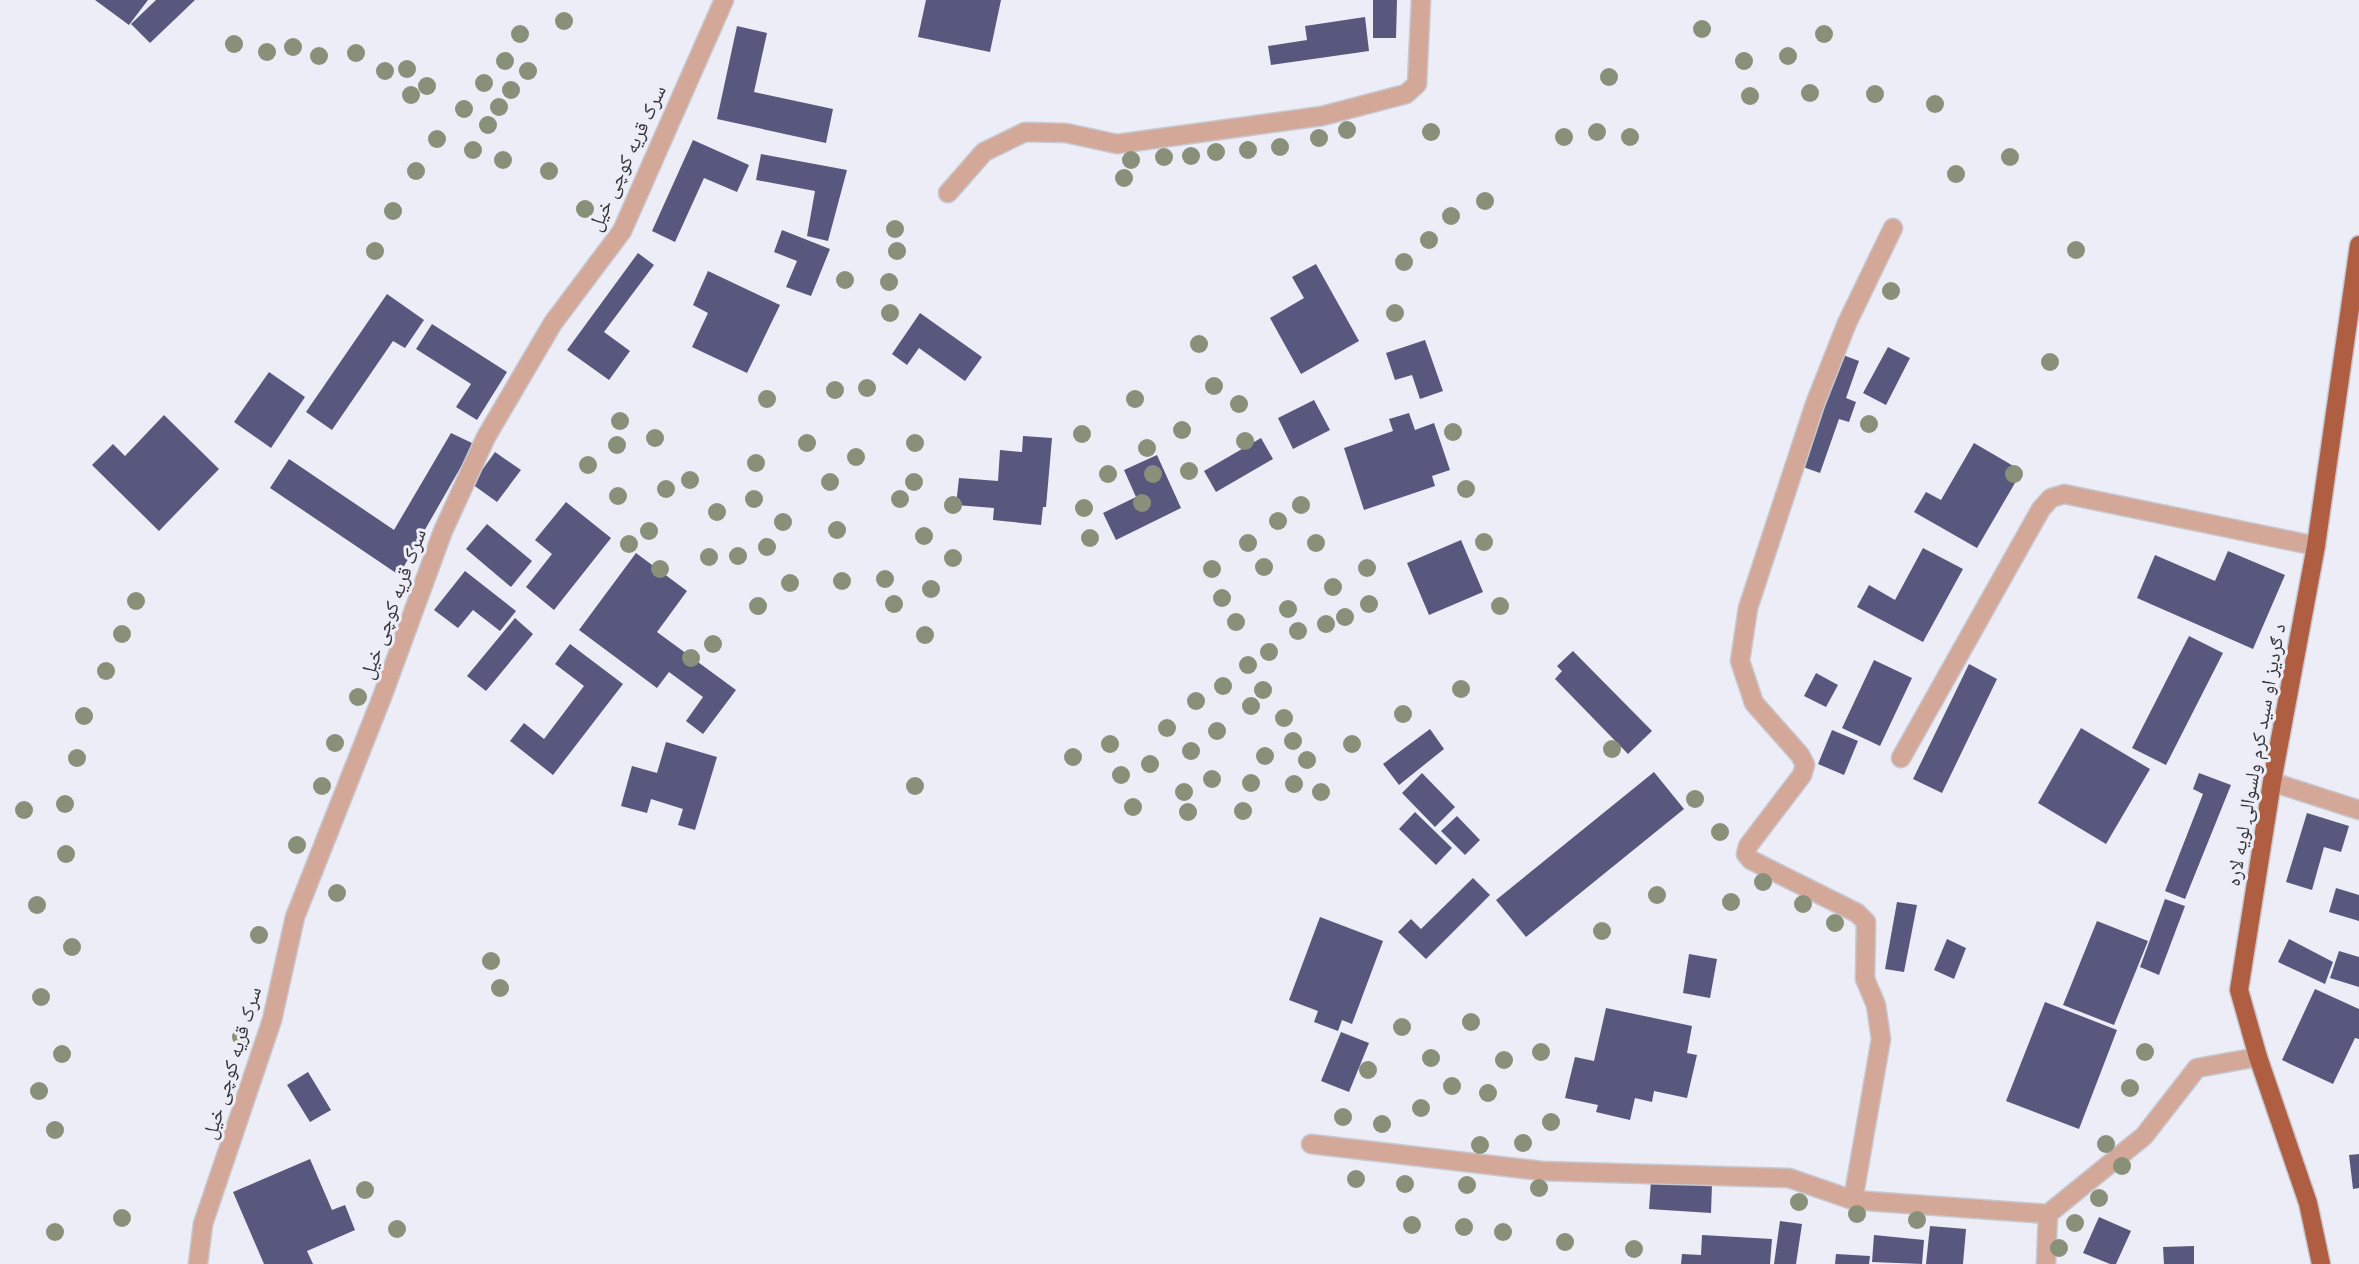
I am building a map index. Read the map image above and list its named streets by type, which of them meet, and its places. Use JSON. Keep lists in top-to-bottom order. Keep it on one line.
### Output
{"streets":{"highway":["د ګردیز او سید کرم ولسوالۍ لویه لاره"],"street":["سرک قریه کوچی خیل"]}}
